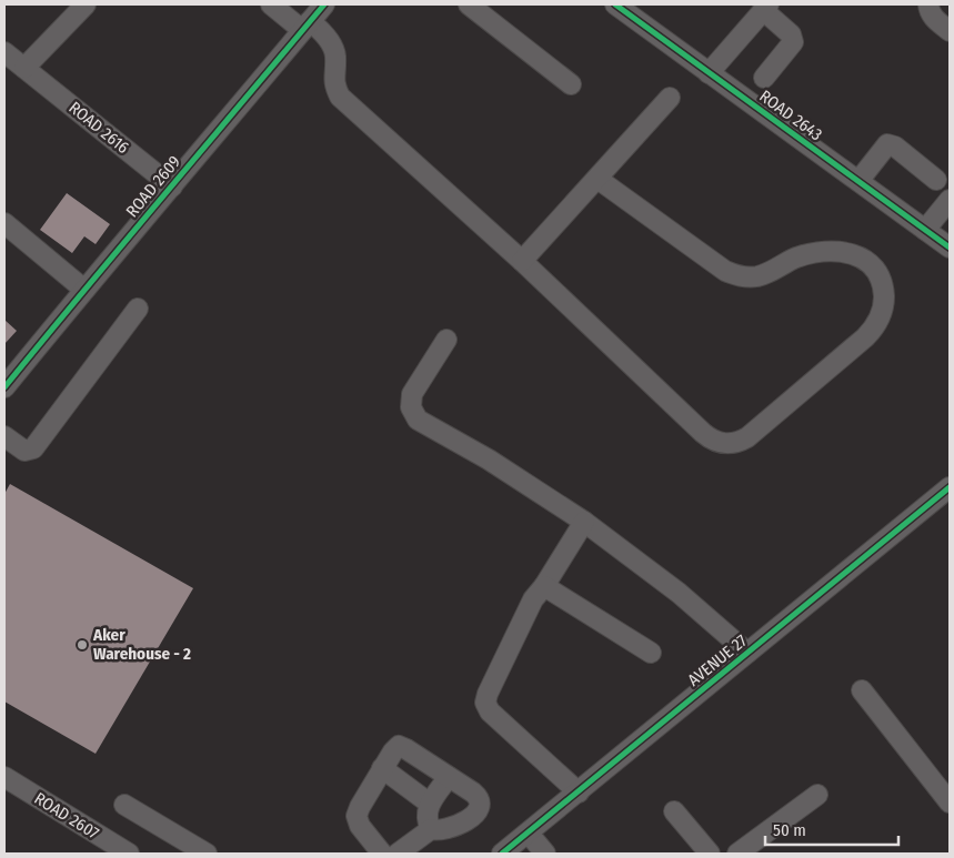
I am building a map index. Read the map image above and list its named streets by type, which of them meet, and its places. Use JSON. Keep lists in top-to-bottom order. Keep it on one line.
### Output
{"streets":{"street":["ROAD 2643","ROAD 2616","ROAD 2609","AVENUE 27","ROAD 2607"]},"crossings":[["ROAD 2616","ROAD 2609"]],"places":["Aker Warehouse - 2"],"scale_bar":"50 m"}
